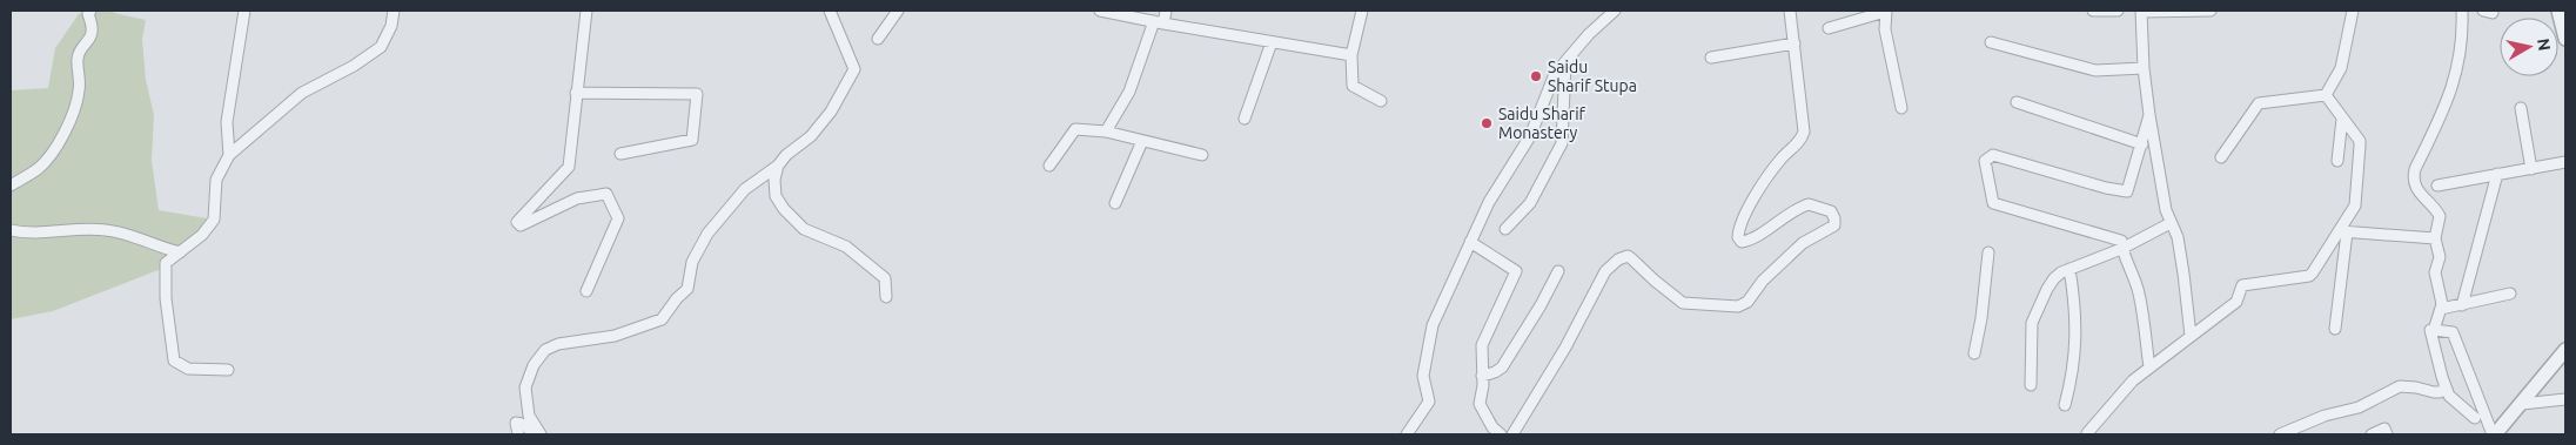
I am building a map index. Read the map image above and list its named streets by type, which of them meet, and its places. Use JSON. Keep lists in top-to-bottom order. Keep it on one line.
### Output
{"places":["Saidu Sharif Stupa","Saidu Sharif Monastery"],"north":"right"}
